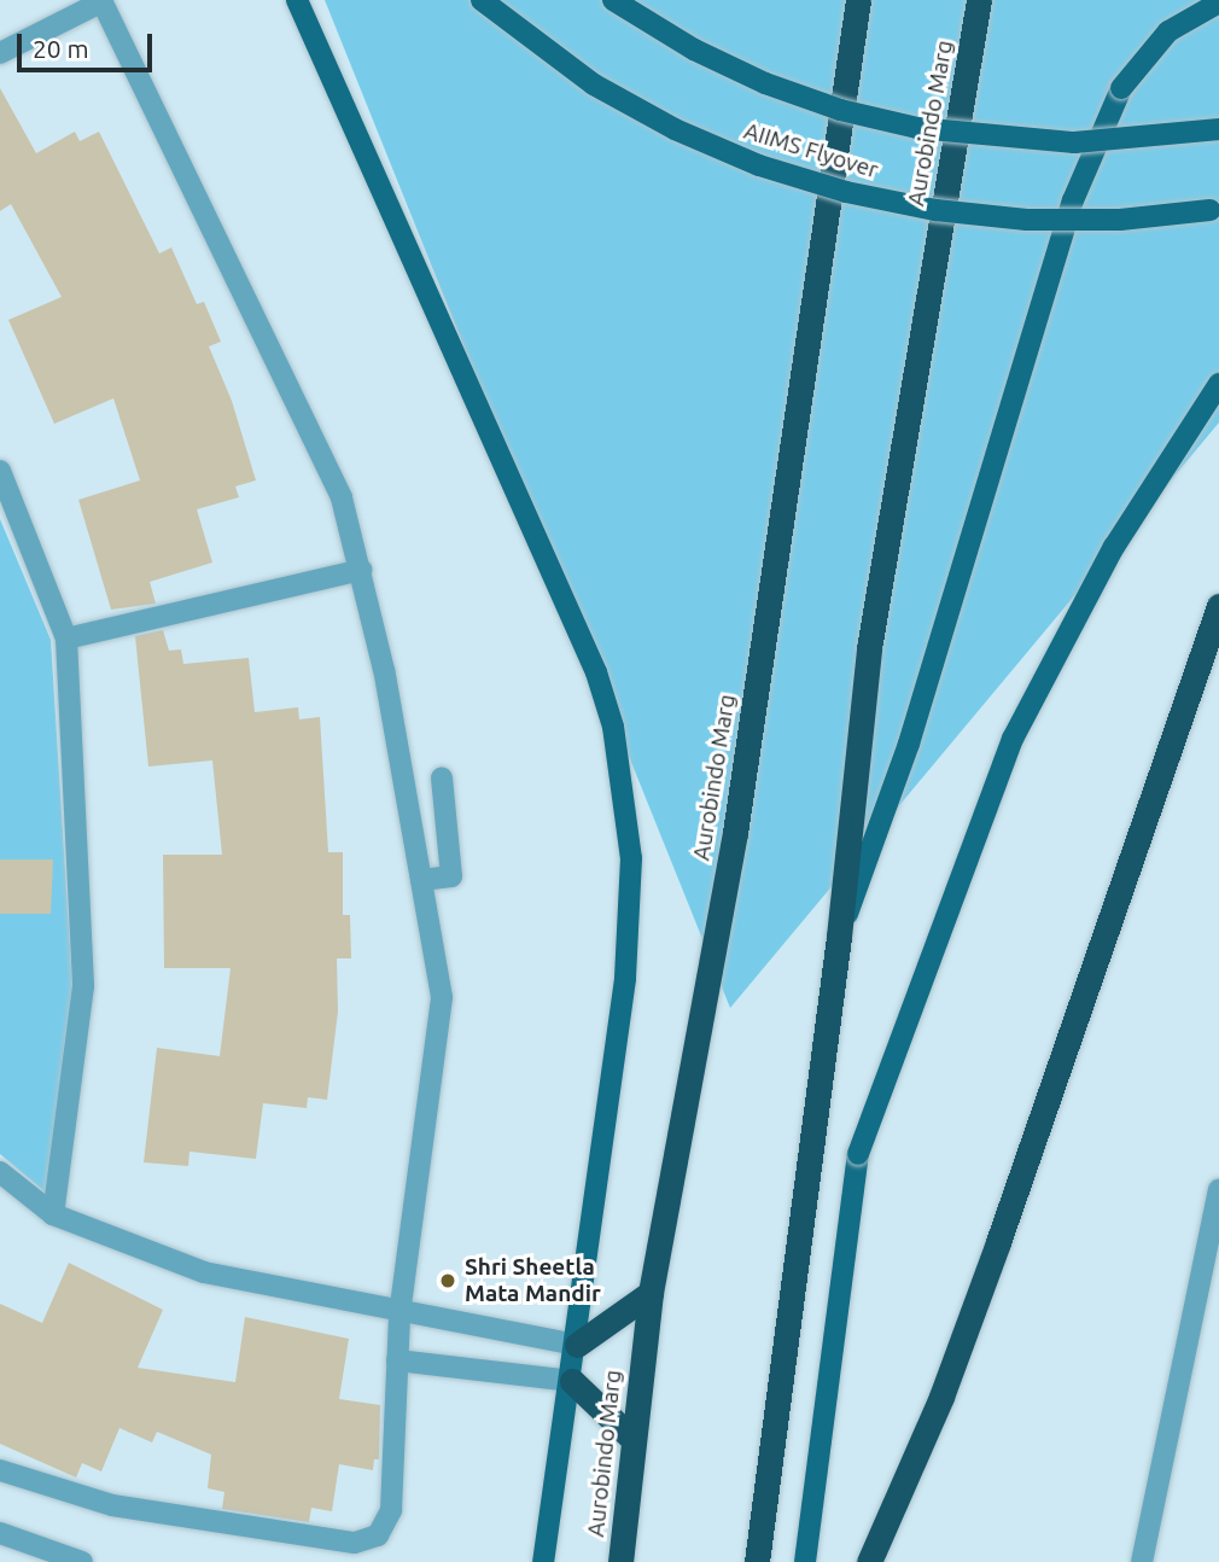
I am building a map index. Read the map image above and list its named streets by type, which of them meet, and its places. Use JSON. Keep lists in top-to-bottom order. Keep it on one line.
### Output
{"streets":{"highway":["Aurobindo Marg"],"main road":["AIIMS Flyover"]},"places":["Shri Sheetla Mata Mandir"],"scale_bar":"20 m"}
